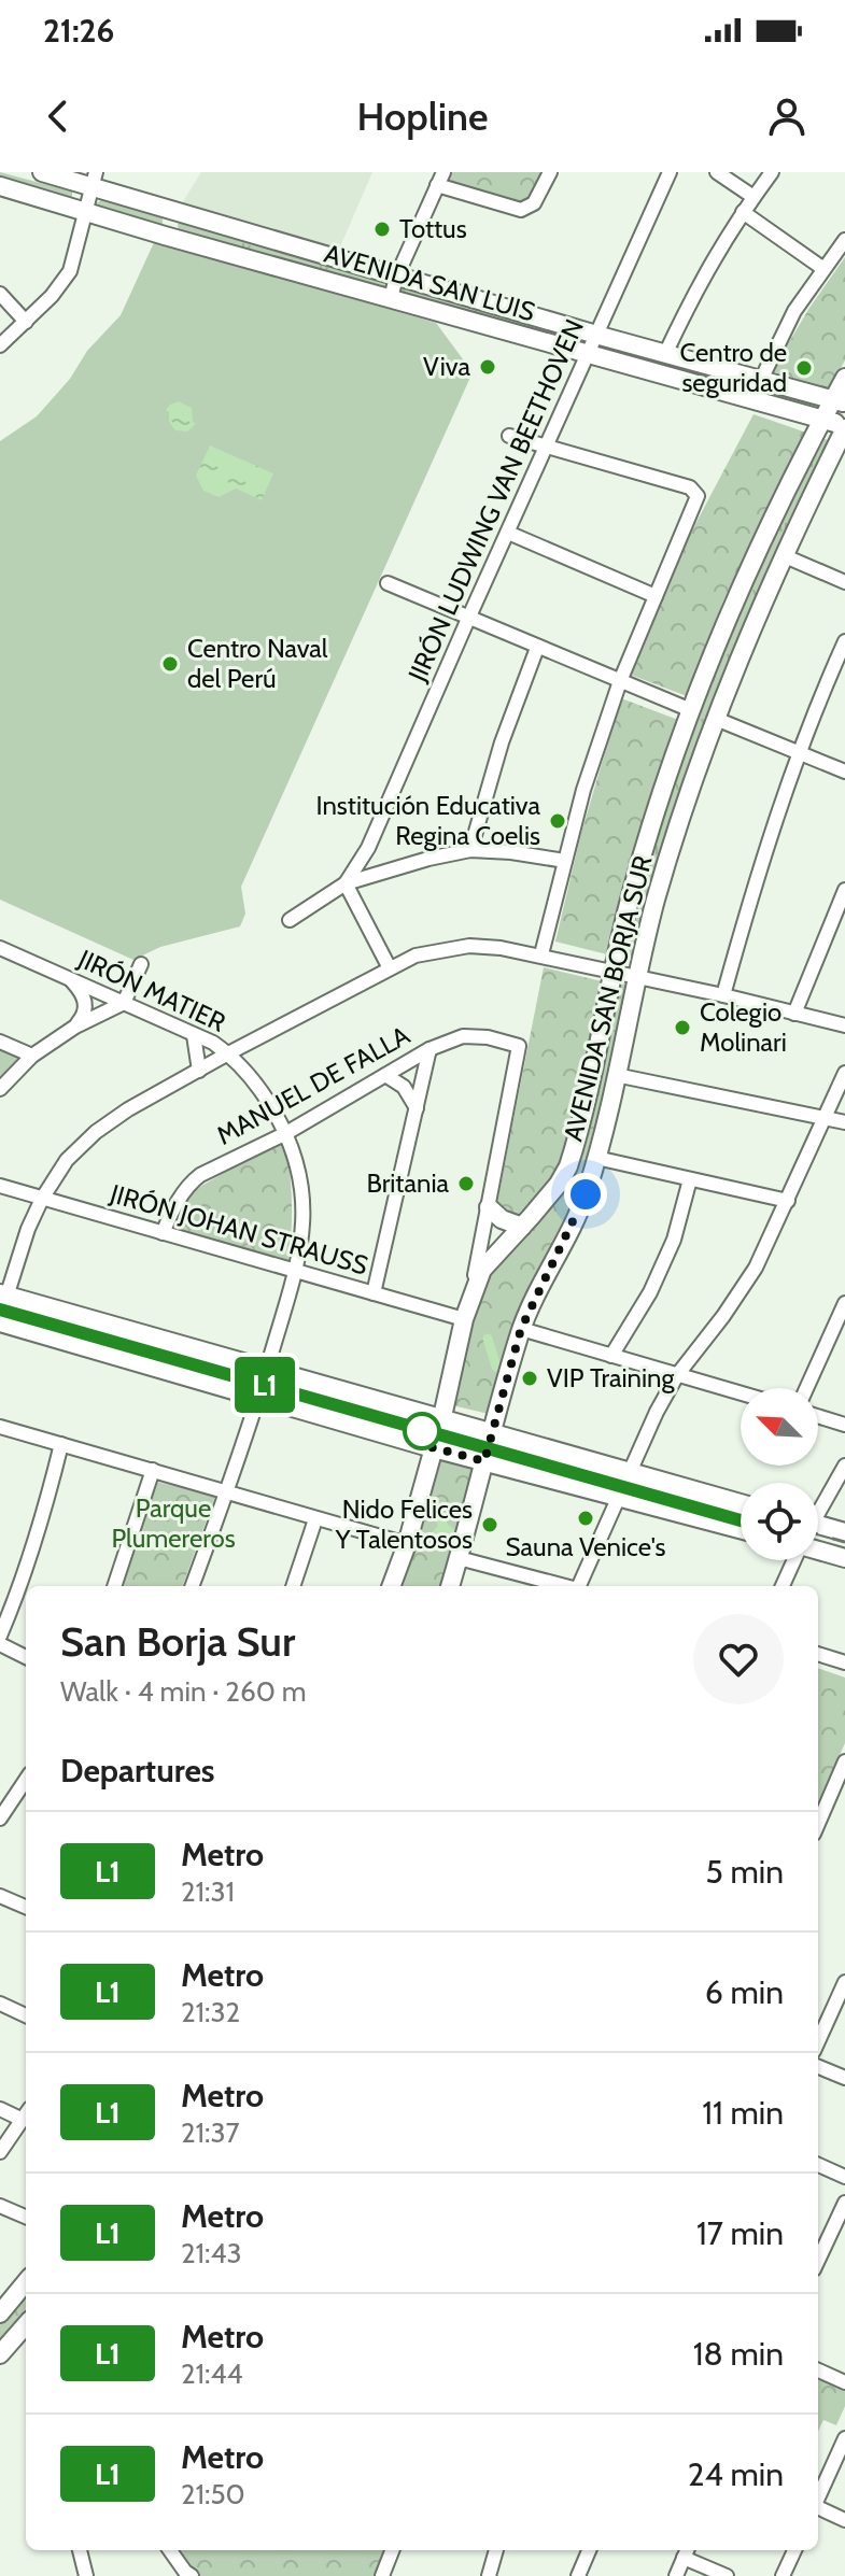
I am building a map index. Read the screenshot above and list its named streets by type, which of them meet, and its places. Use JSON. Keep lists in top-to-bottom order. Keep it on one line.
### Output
{"streets":{"main road":["AVENIDA SAN LUIS","AVENIDA SAN BORJA SUR"],"street":["JIRÓN LUDWING VAN BEETHOVEN","JIRÓN MATIER","MANUEL DE FALLA","JIRÓN JOHAN STRAUSS"]},"crossings":[["AVENIDA SAN LUIS","JIRÓN LUDWING VAN BEETHOVEN"],["AVENIDA SAN LUIS","AVENIDA SAN BORJA SUR"],["JIRÓN MATIER","MANUEL DE FALLA"],["JIRÓN MATIER","JIRÓN JOHAN STRAUSS"],["AVENIDA SAN BORJA SUR","JIRÓN JOHAN STRAUSS"],["MANUEL DE FALLA","JIRÓN JOHAN STRAUSS"]],"parks":["Parque Plumereros"],"places":["Tottus","Viva","Centro de seguridad","Centro Naval del Perú","Institución Educativa Regina Coelis","Colegio Molinari","Britania","VIP Training","Sauna Venice's","Nido Felices Y Talentosos"],"lines":["metro line L1"],"north":"top left","page":{"status":"21:26","header":"Hopline","on_map":"L1","heading":[["San Borja Sur","Walk · 4 min · 260 m"],"Departures"],"list":[{"mark":"L1","name":"Metro","note":"21:31","value":"5 min"},{"mark":"L1","name":"Metro","note":"21:32","value":"6 min"},{"mark":"L1","name":"Metro","note":"21:37","value":"11 min"},{"mark":"L1","name":"Metro","note":"21:43","value":"17 min"},{"mark":"L1","name":"Metro","note":"21:44","value":"18 min"},{"mark":"L1","name":"Metro","note":"21:50","value":"24 min"}]}}
